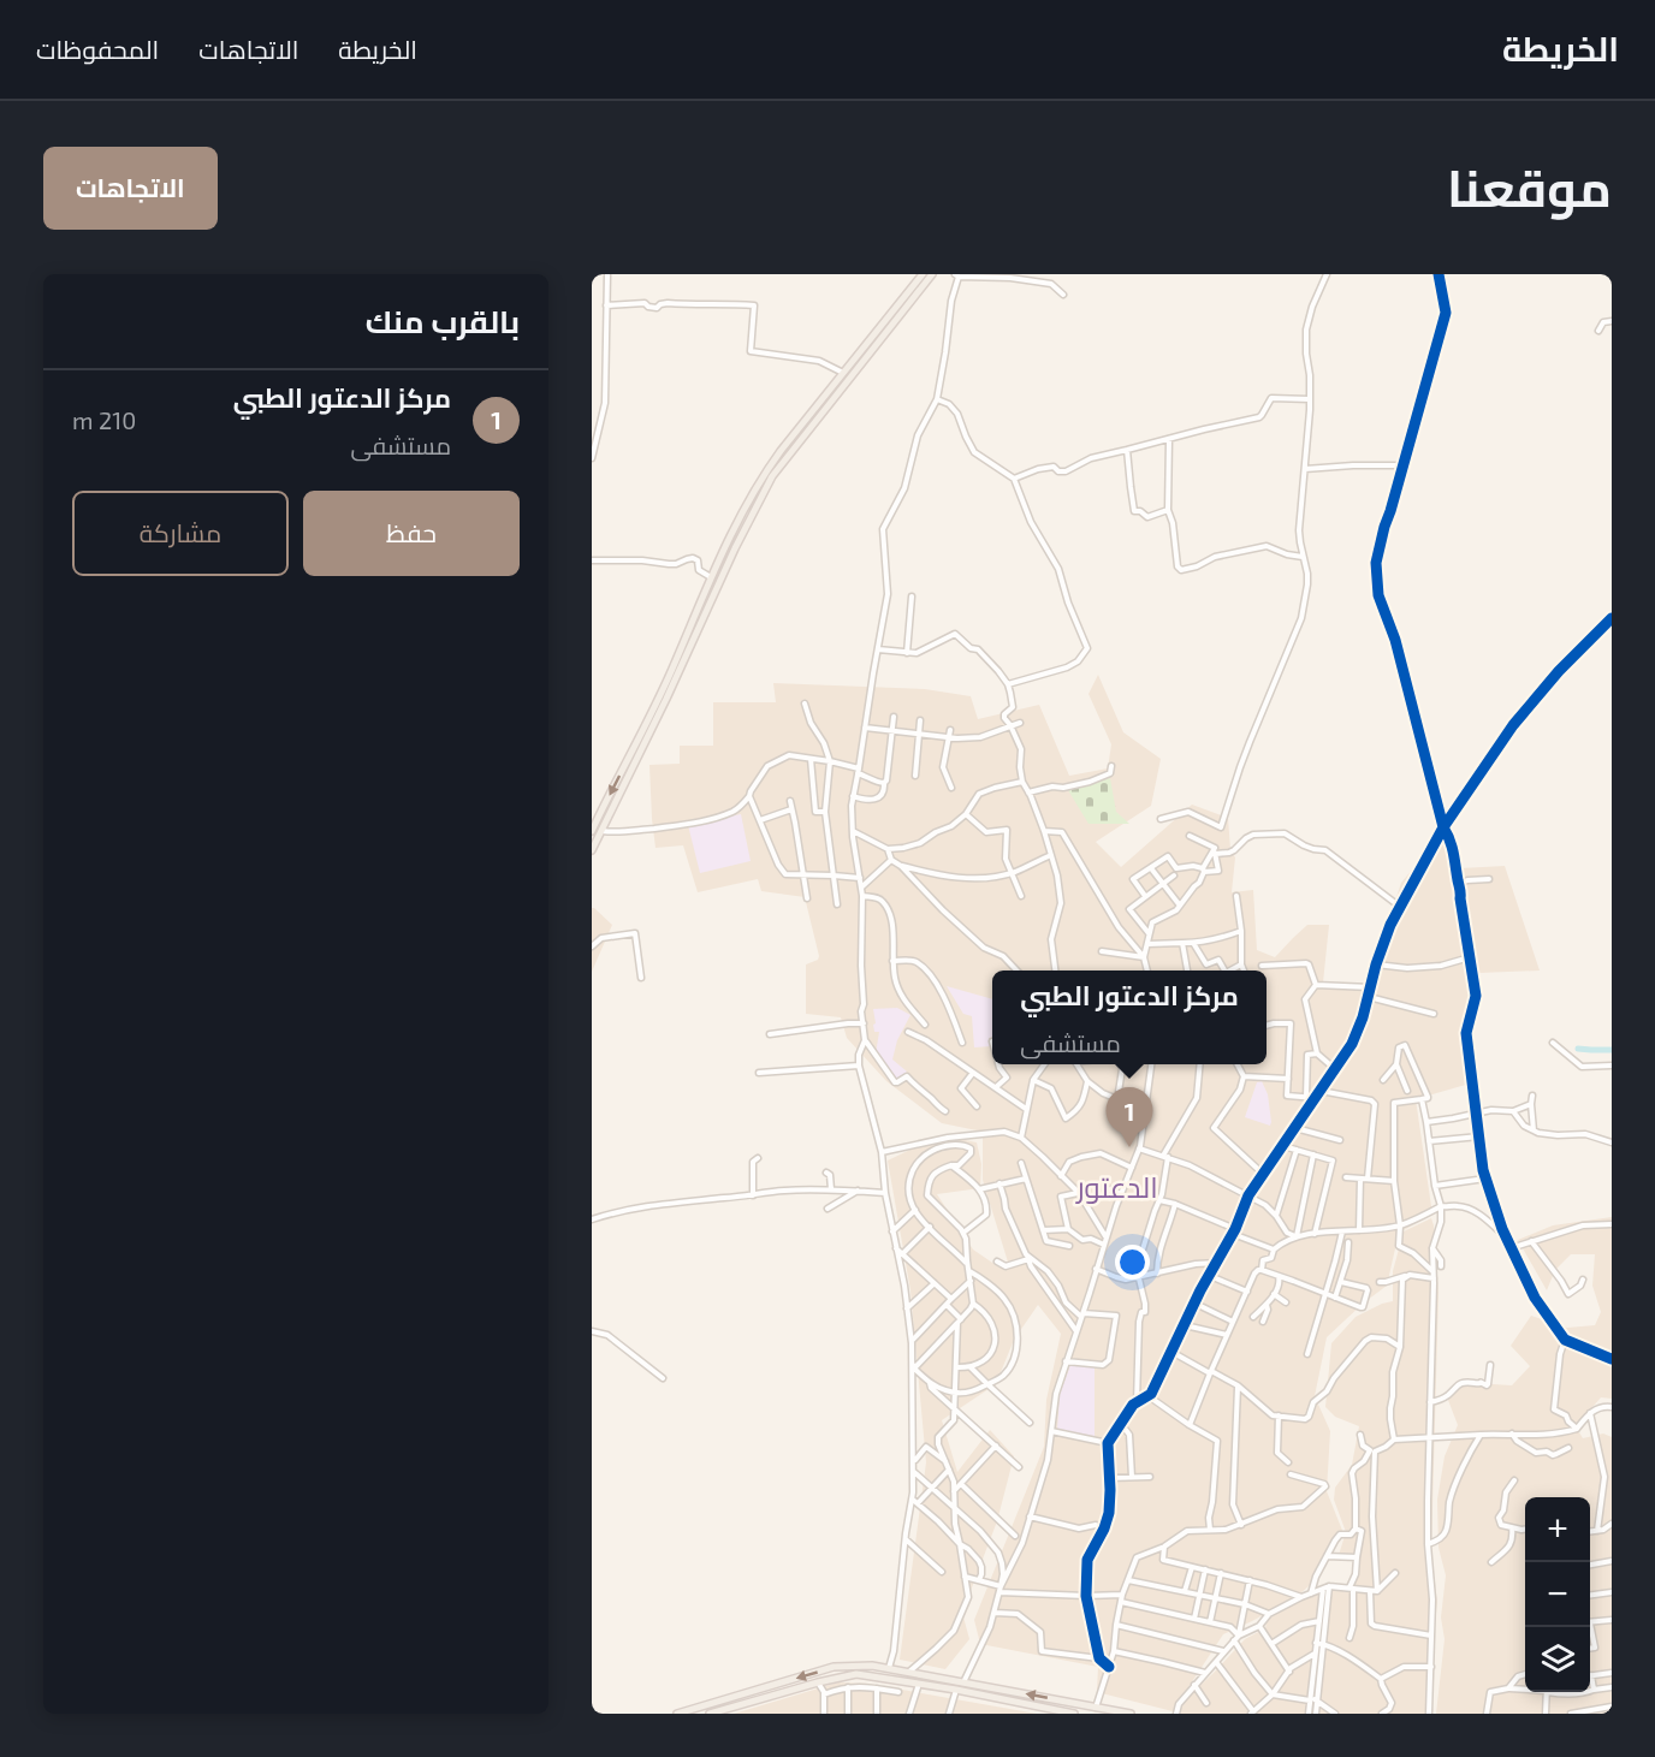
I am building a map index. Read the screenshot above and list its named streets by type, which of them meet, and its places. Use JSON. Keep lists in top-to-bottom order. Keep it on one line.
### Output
{"districts":["الدعتور"],"page":{"header":"الخريطة","nav":["الخريطة","الاتجاهات","المحفوظات"],"title":"موقعنا","buttons":["الاتجاهات",["حفظ","مشاركة"]],"heading":"بالقرب منك","list":[{"mark":"1","name":"مركز الدعتور الطبي","note":"مستشفى","value":"210 m"}],"popup":["مركز الدعتور الطبي","مستشفى"],"pins":"1","map_buttons":["+","−"]}}
